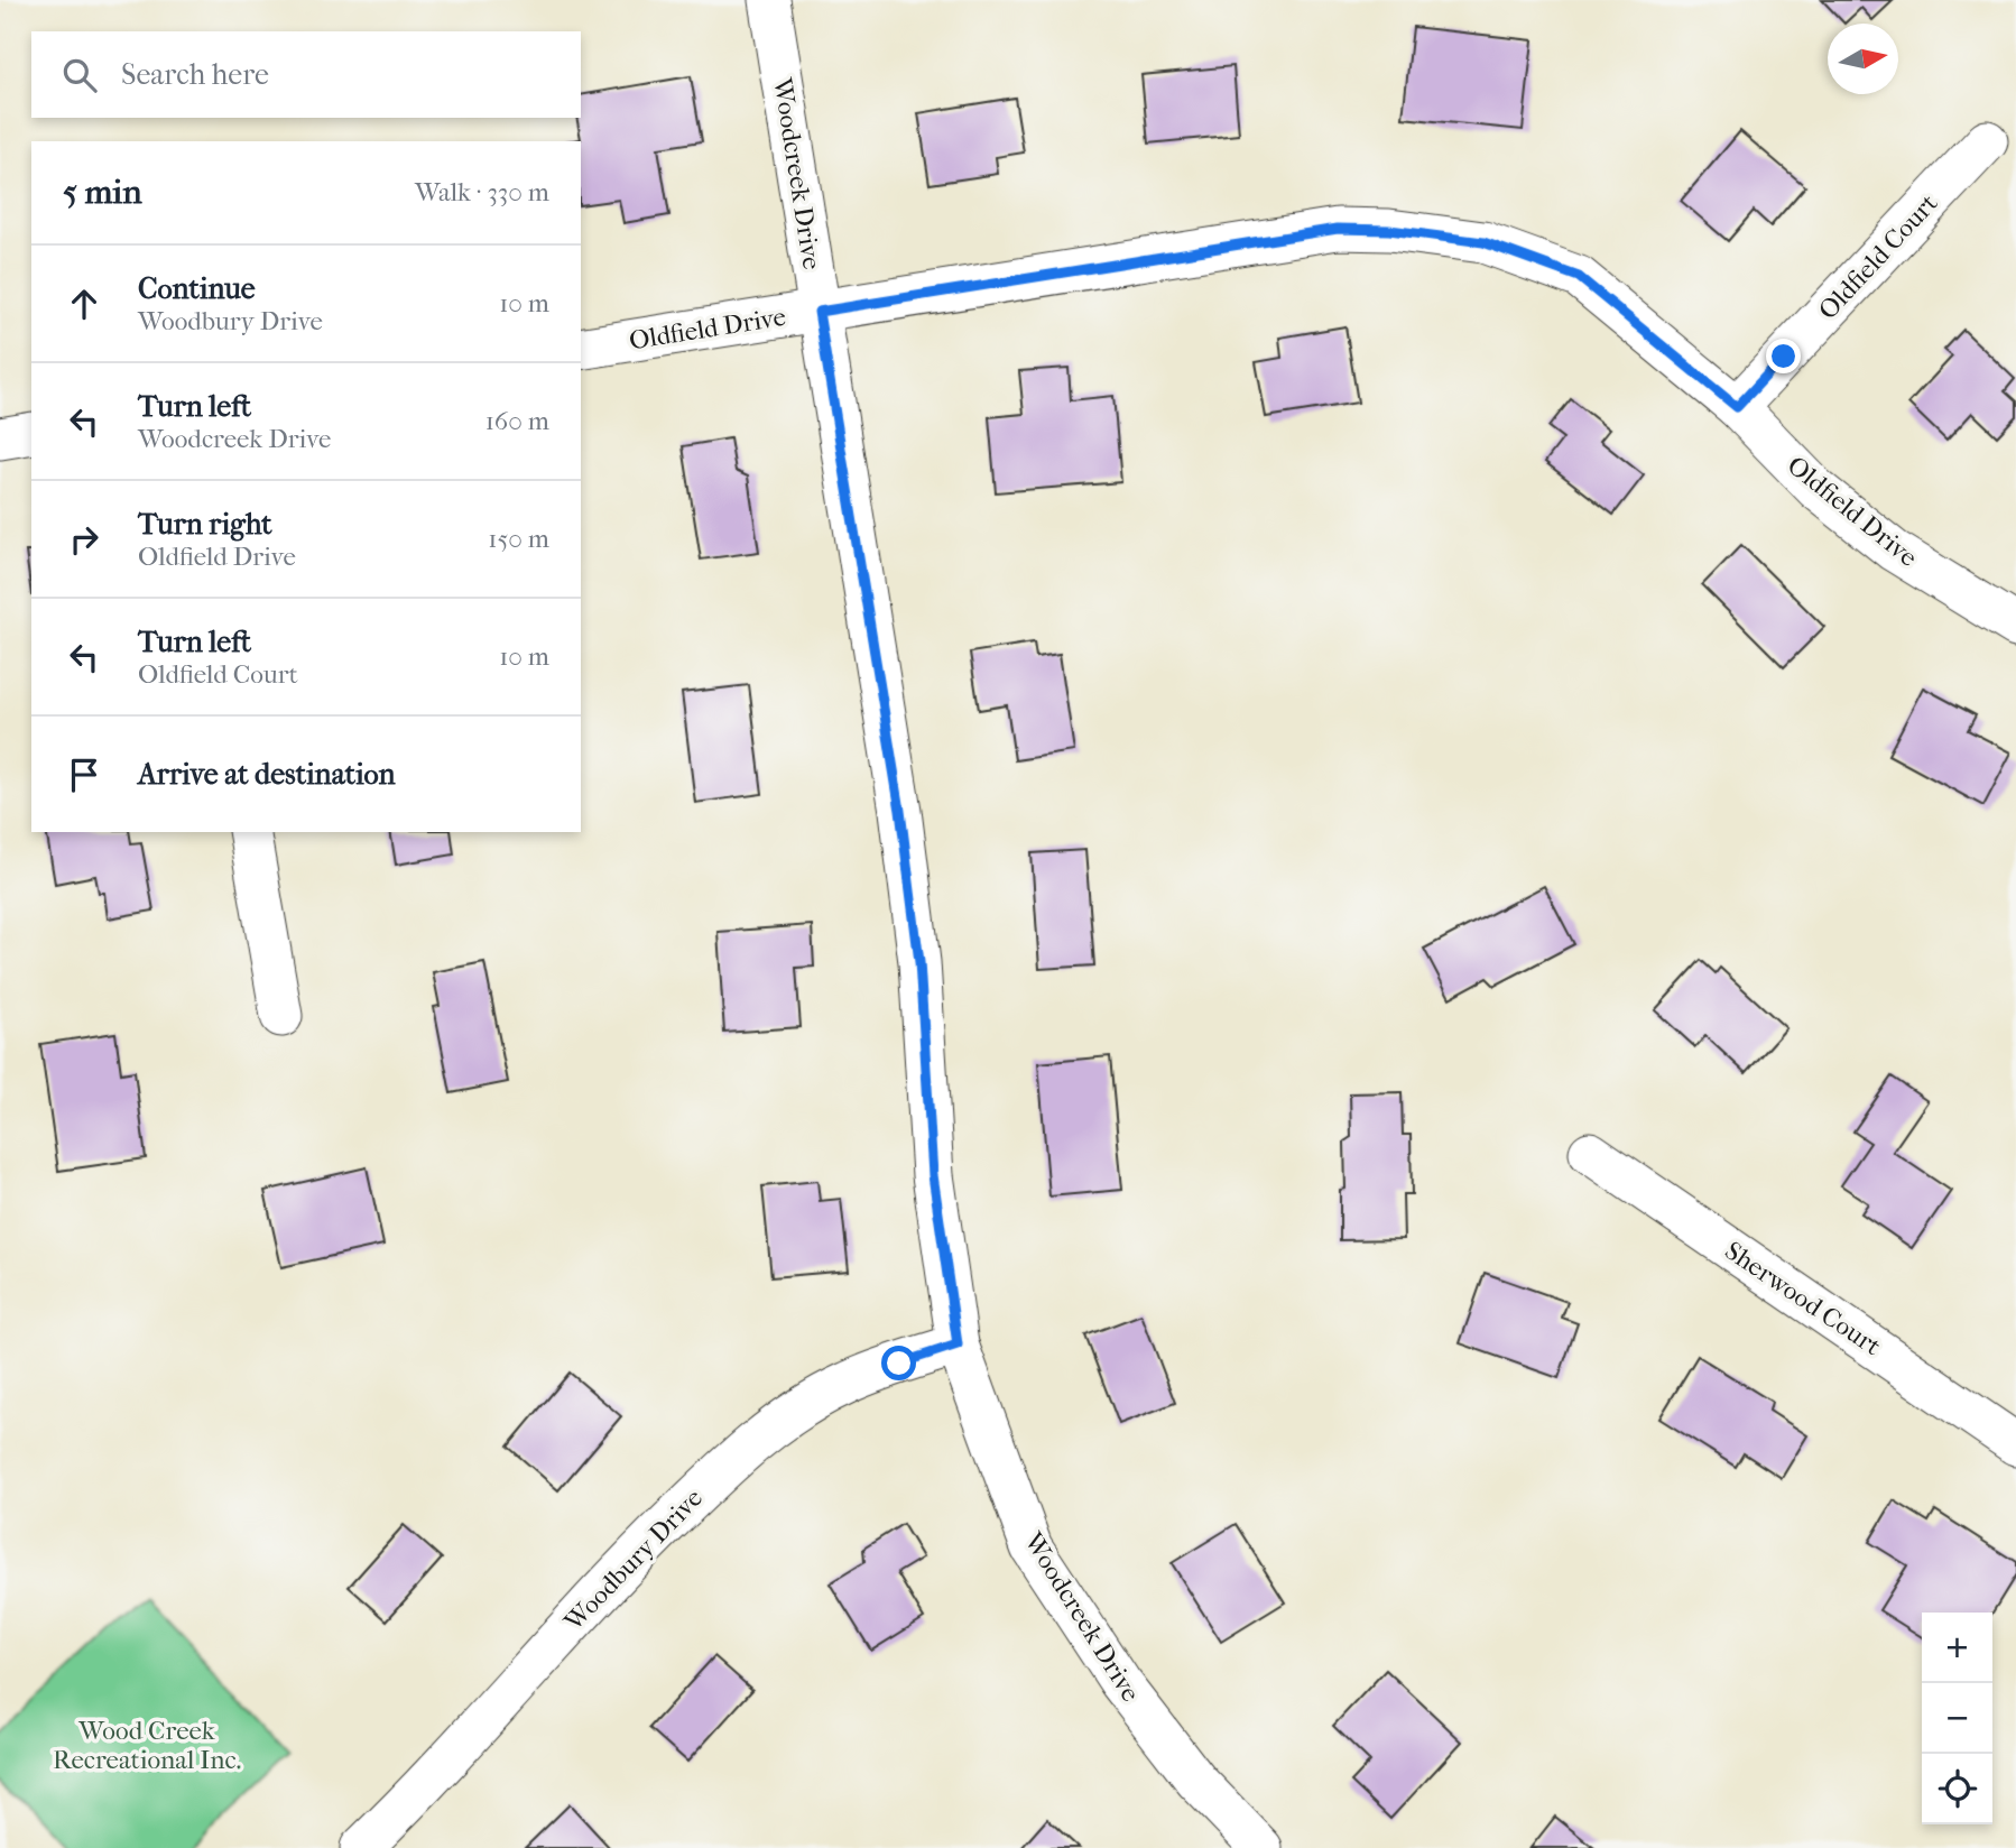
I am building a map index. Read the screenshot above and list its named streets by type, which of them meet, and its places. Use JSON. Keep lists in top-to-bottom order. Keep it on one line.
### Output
{"streets":{"street":["Woodcreek Drive","Oldfield Court","Oldfield Drive","Sherwood Court","Woodbury Drive"]},"crossings":[["Woodcreek Drive","Oldfield Drive"],["Woodcreek Drive","Woodbury Drive"],["Oldfield Court","Oldfield Drive"]],"parks":["Wood Creek Recreational Inc."],"north":"right","page":{"search":"Search here","heading":["5 min","Walk · 330 m"],"list":[["Continue","Woodbury Drive","10 m"],["Turn left","Woodcreek Drive","160 m"],["Turn right","Oldfield Drive","150 m"],["Turn left","Oldfield Court","10 m"],"Arrive at destination"],"map_buttons":["+","−"]}}
